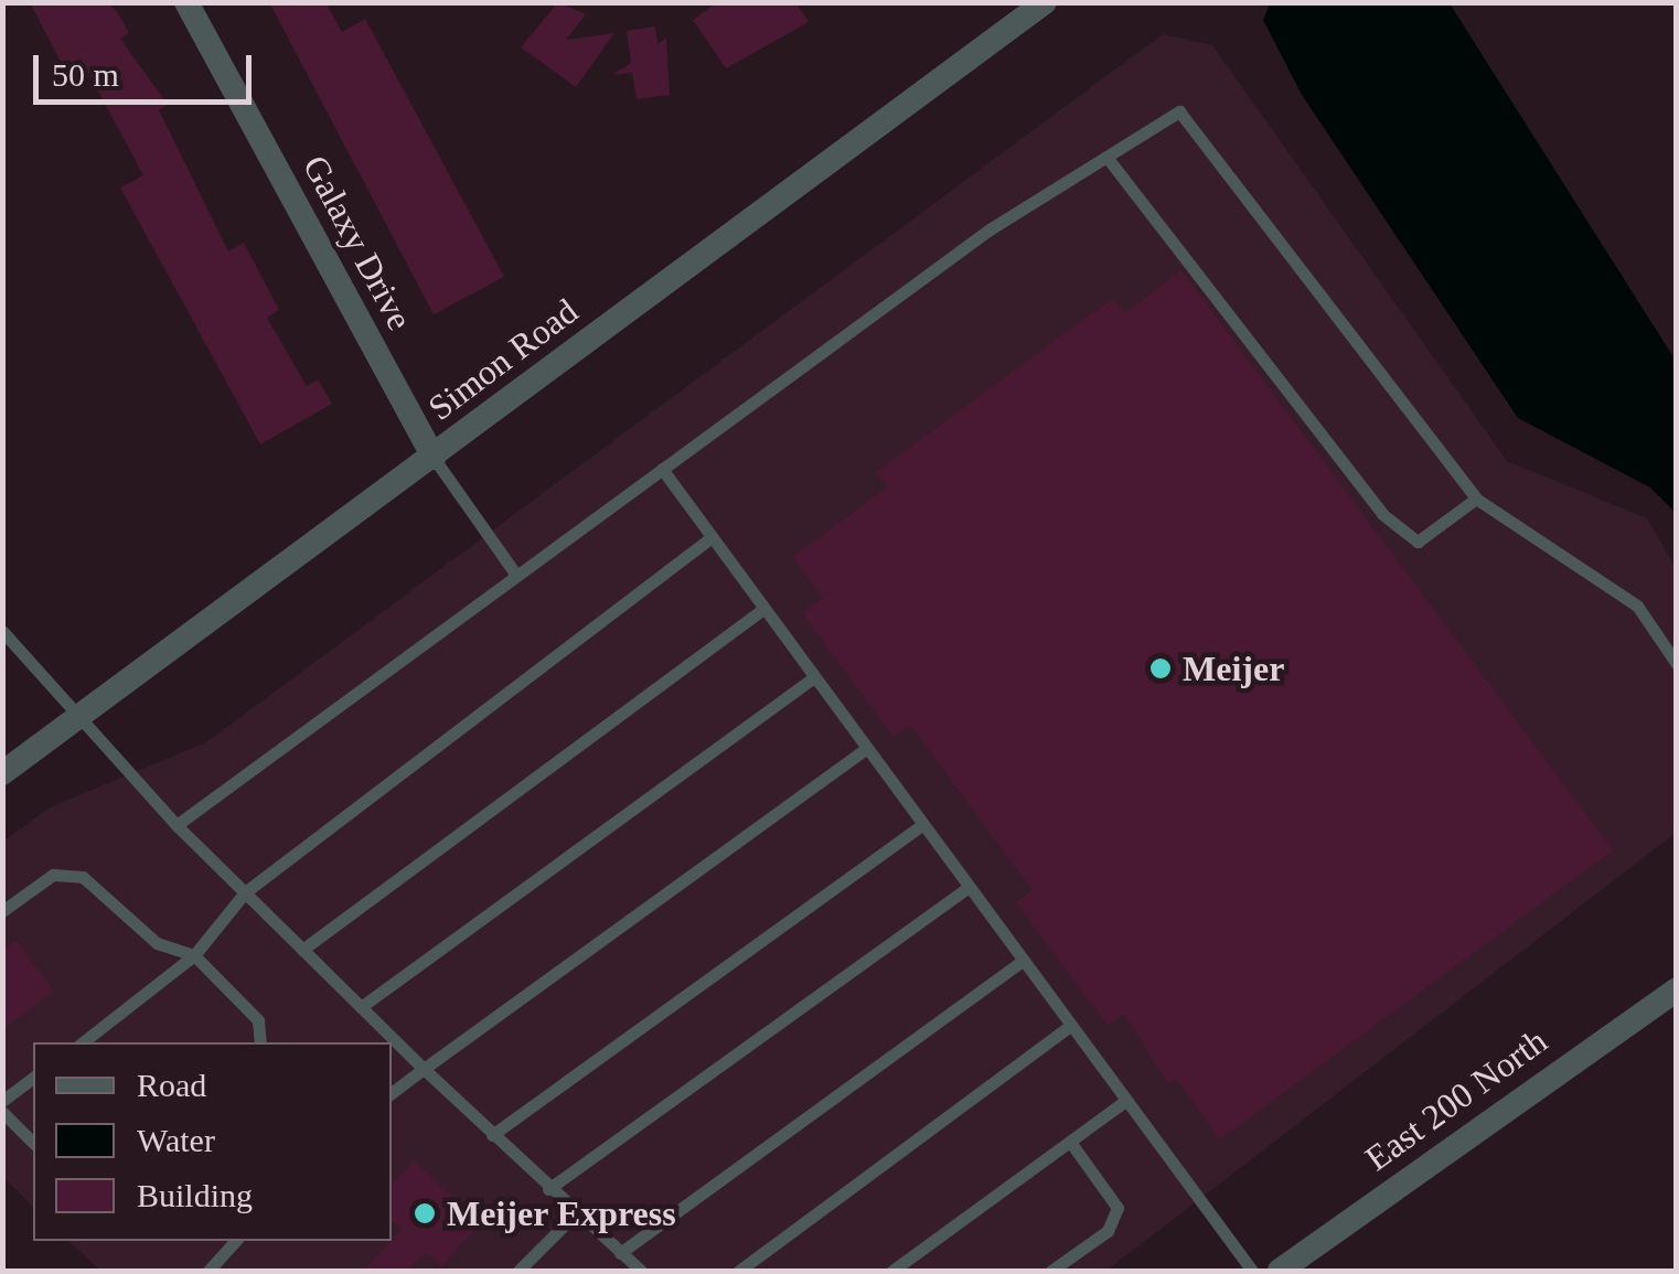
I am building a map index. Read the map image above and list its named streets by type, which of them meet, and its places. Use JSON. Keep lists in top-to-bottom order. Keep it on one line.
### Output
{"streets":{"street":["Galaxy Drive","Simon Road","East 200 North"]},"crossings":[["Galaxy Drive","Simon Road"]],"places":["Meijer","Meijer Express"],"legend":["Road","Water","Building"],"scale_bar":"50 m"}
